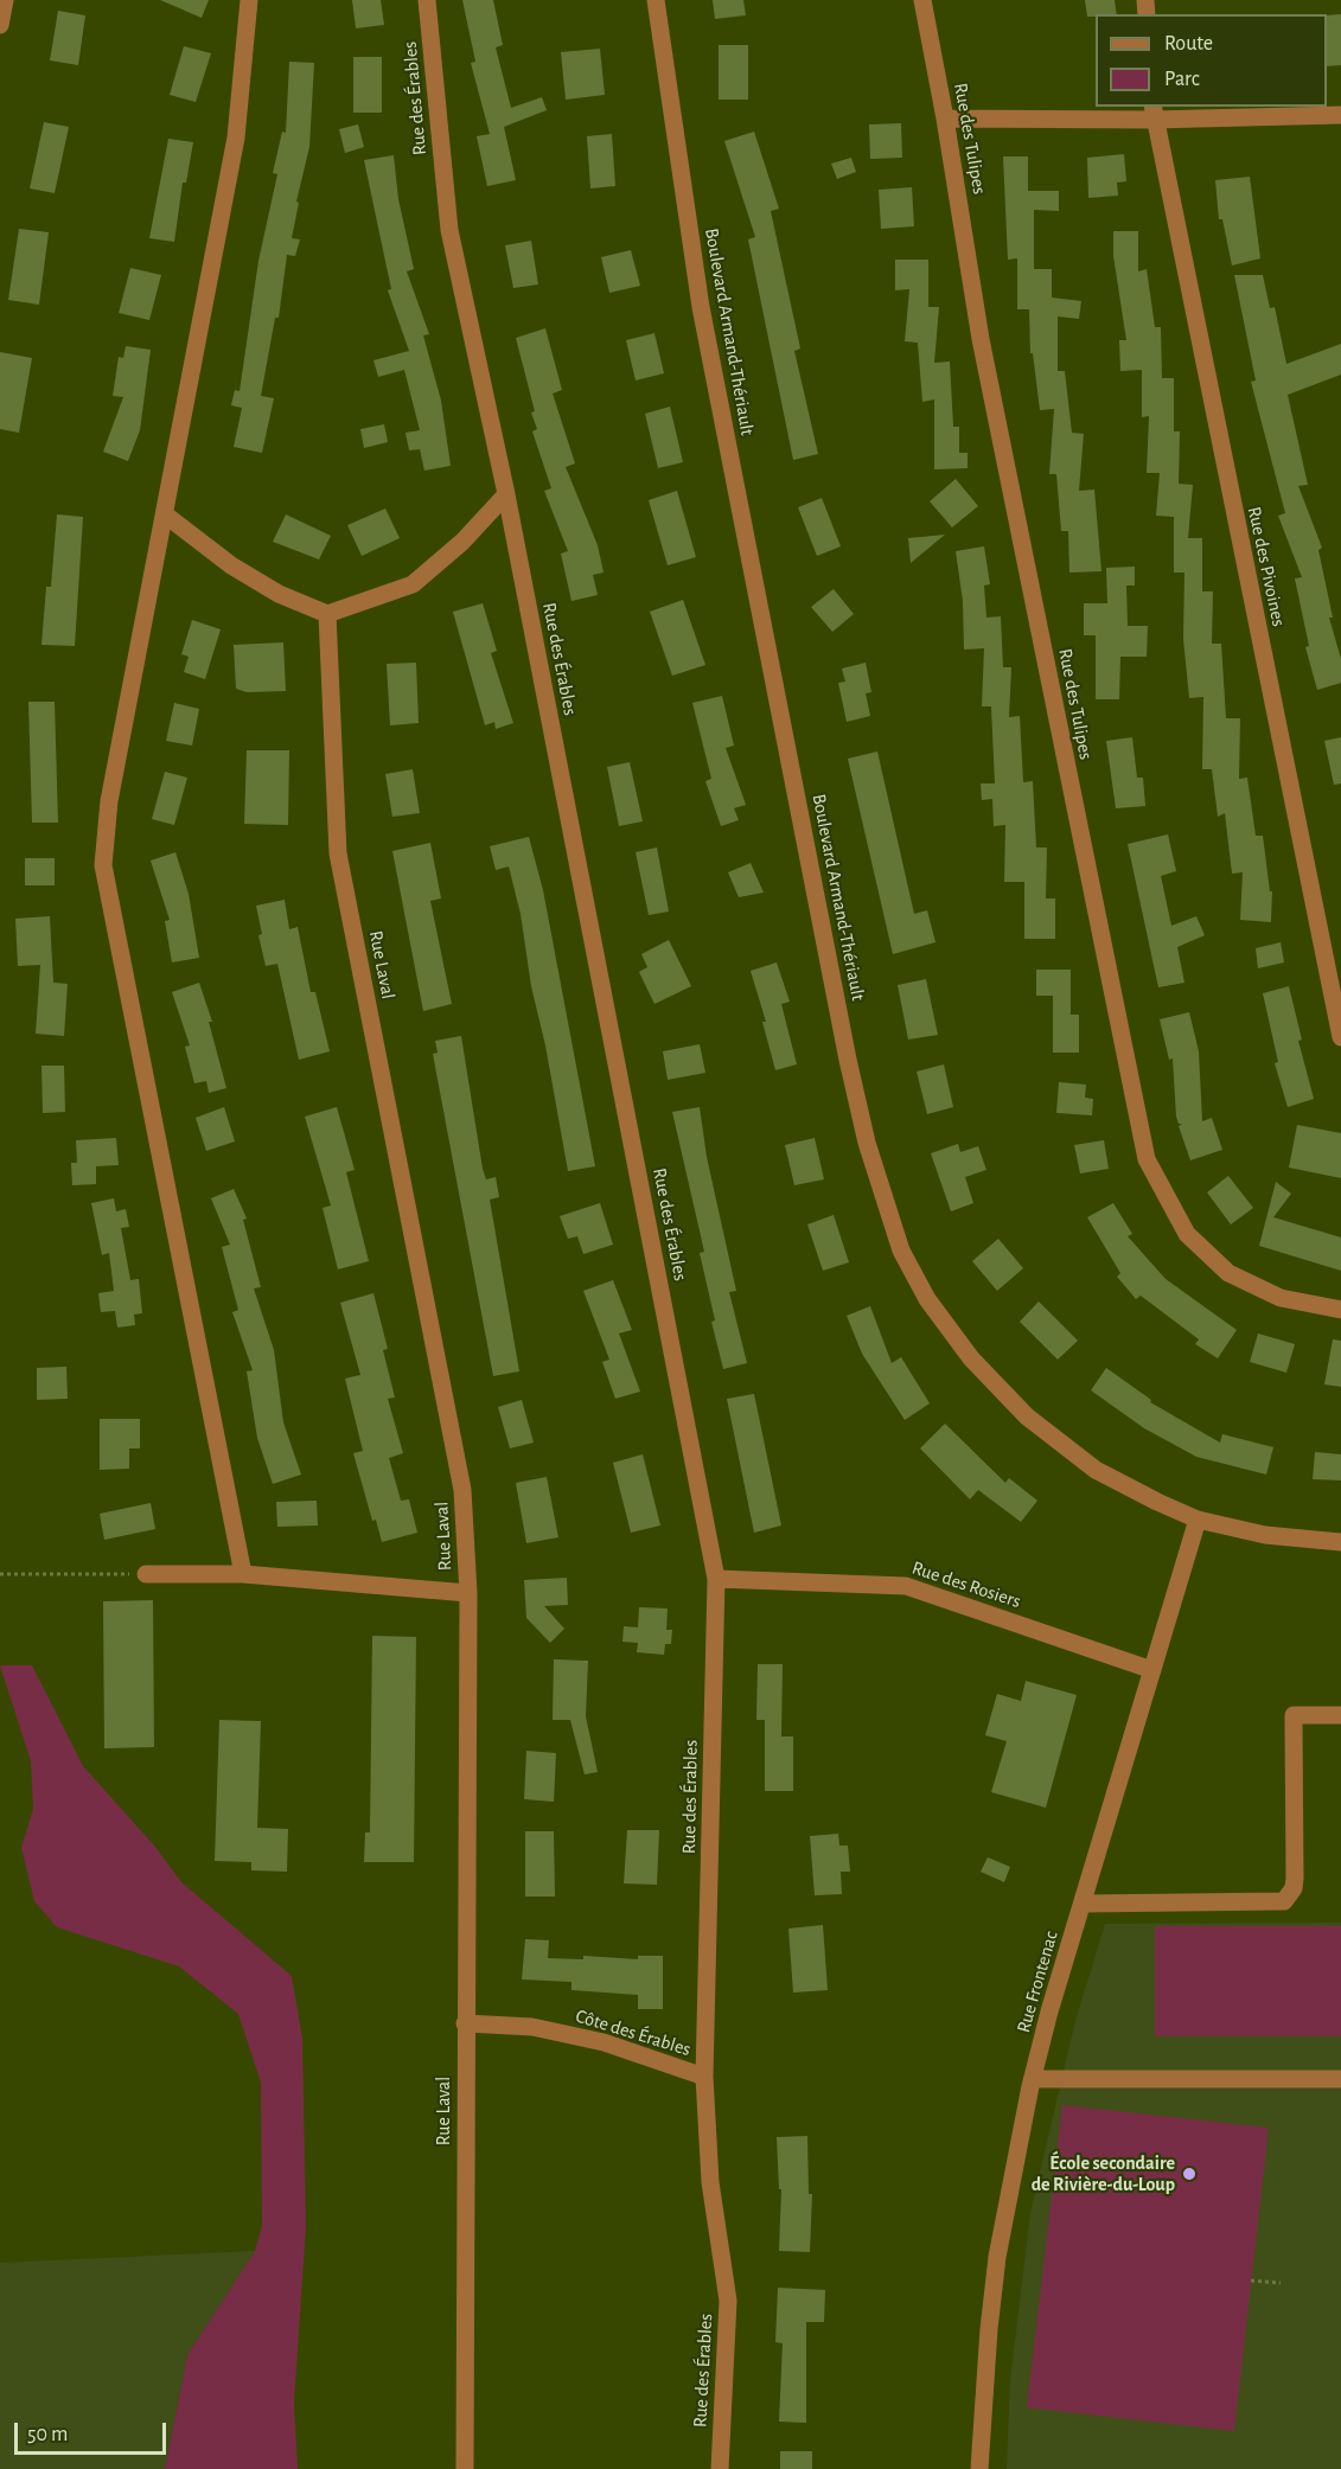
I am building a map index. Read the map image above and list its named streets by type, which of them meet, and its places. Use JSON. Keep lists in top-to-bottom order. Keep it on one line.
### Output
{"streets":{"street":["Rue des Érables","Rue des Tulipes","Boulevard Armand-Thériault","Rue des Pivoines","Rue Laval","Rue des Rosiers","Rue Frontenac","Côte des Érables"]},"crossings":[["Rue des Érables","Rue des Rosiers"],["Rue des Érables","Côte des Érables"],["Boulevard Armand-Thériault","Rue Frontenac"],["Rue Laval","Côte des Érables"],["Rue des Rosiers","Rue Frontenac"]],"places":["École secondaire de Rivière-du-Loup"],"legend":["Route","Parc"],"scale_bar":"50 m"}
